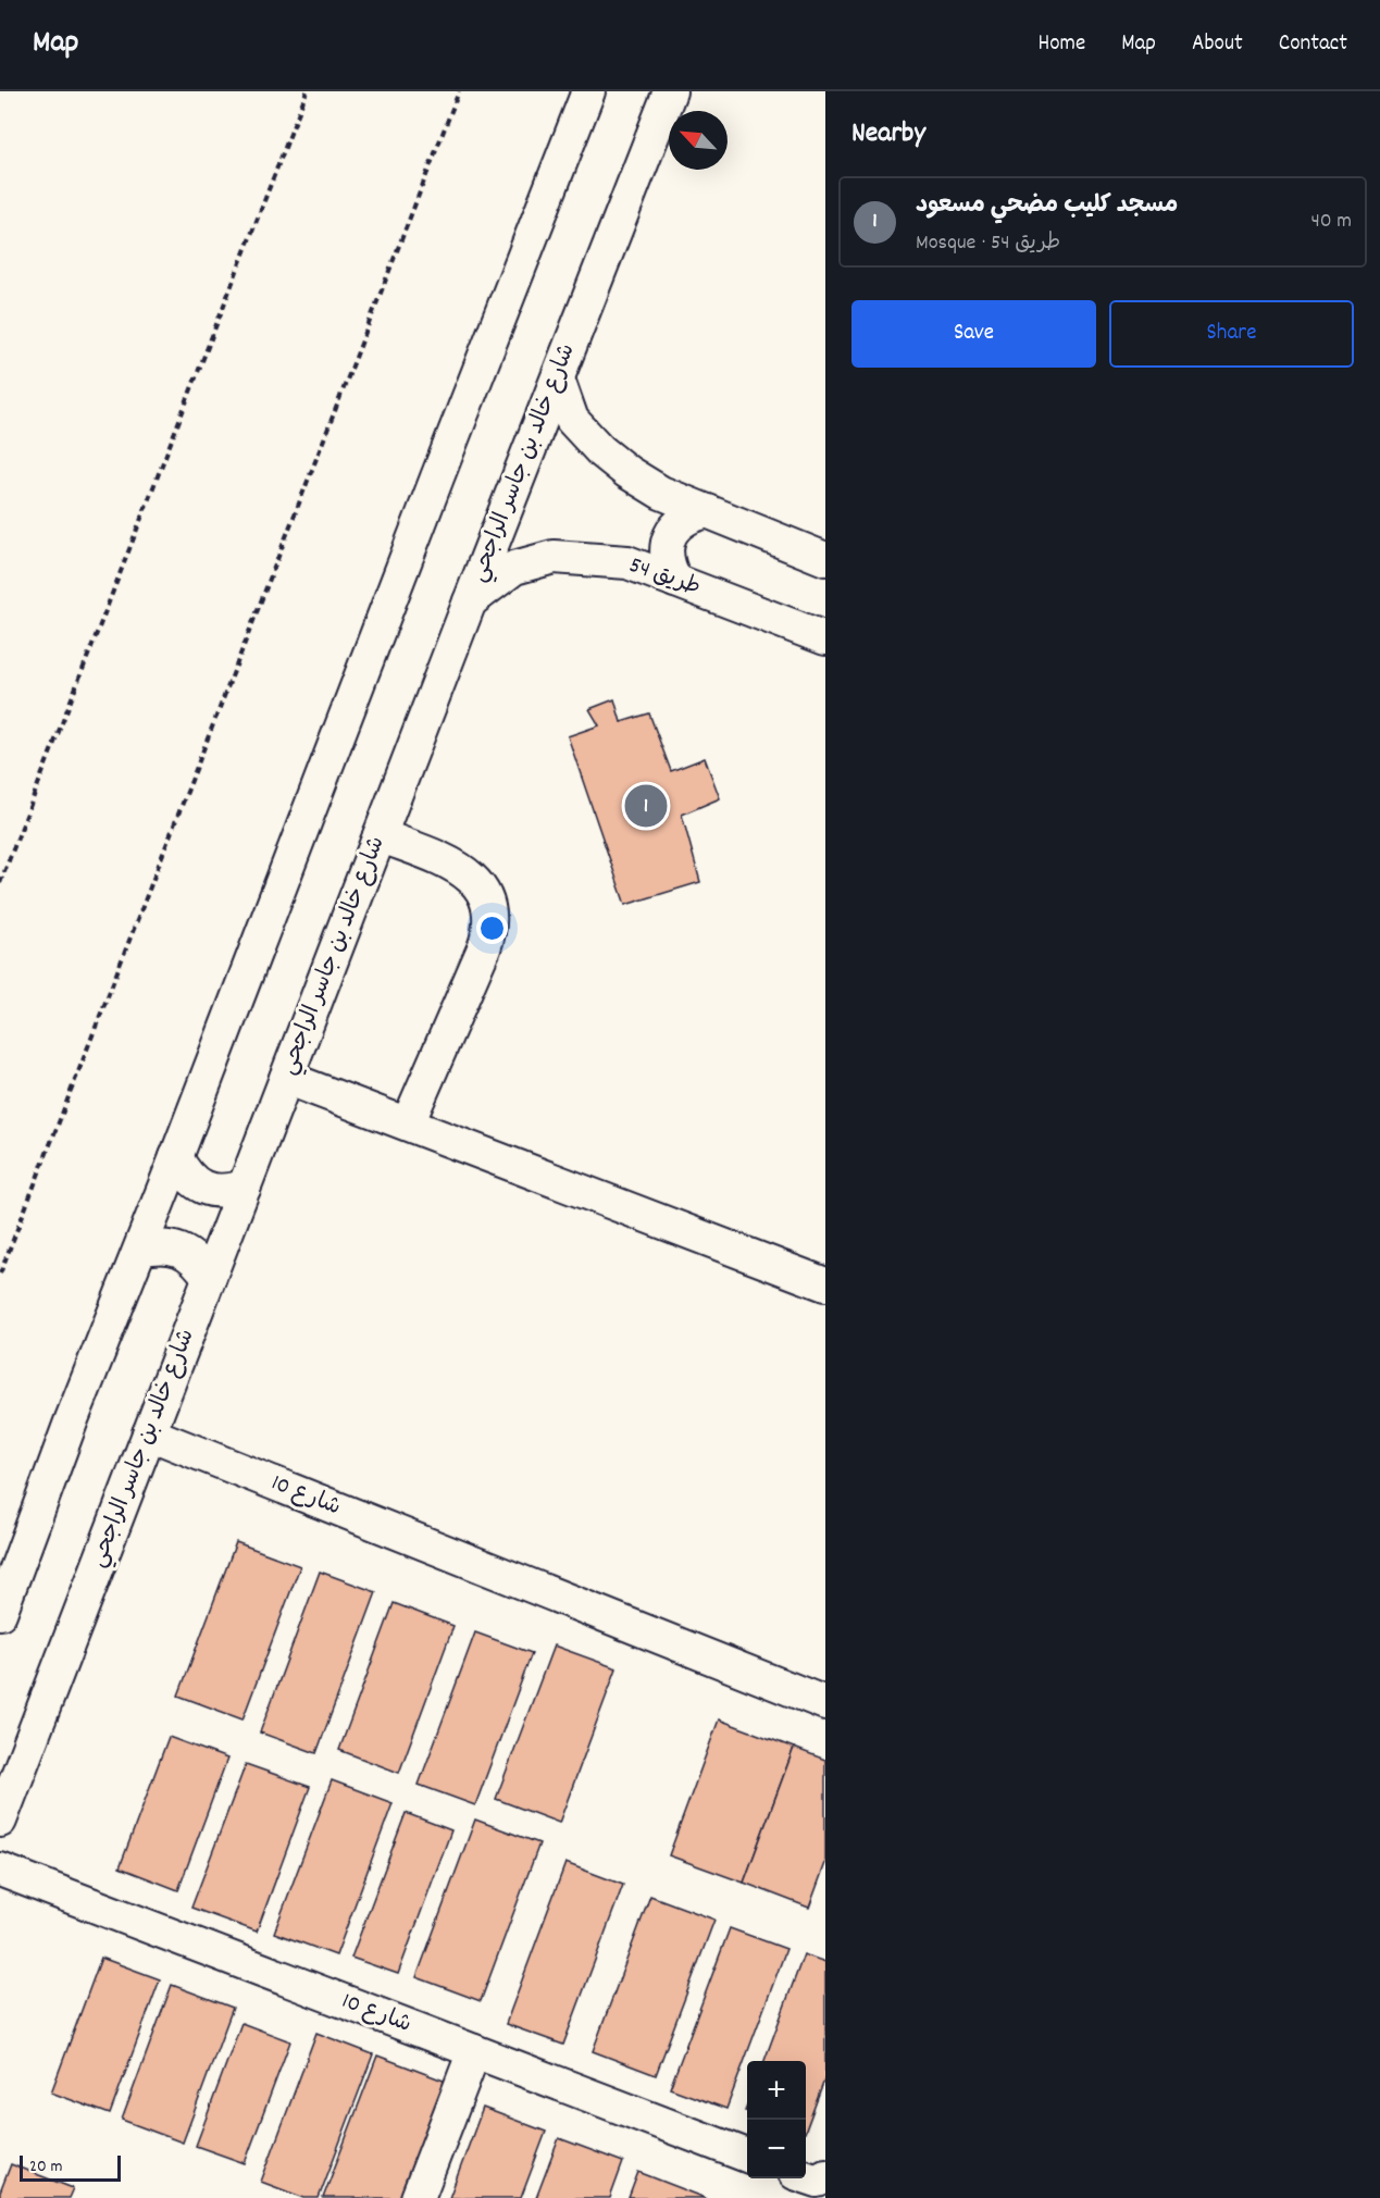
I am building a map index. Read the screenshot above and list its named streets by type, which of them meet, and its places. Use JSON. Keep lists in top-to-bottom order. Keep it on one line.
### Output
{"streets":{"street":["شارع خالد بن جاسر الراجحي","طريق 54","شارع 10"]},"crossings":[["شارع خالد بن جاسر الراجحي","طريق 54"],["شارع خالد بن جاسر الراجحي","شارع 10"]],"scale_bar":"20 m","north":"top left","page":{"header":"Map","nav":["Home","Map","About","Contact"],"heading":"Nearby","list":[{"mark":"1","name":"مسجد كليب مضحي مسعود","note":"Mosque · طريق 54","value":"40 m"}],"buttons":["Save","Share"],"pins":"1","map_buttons":["+","−"],"scale":"20 m"}}
